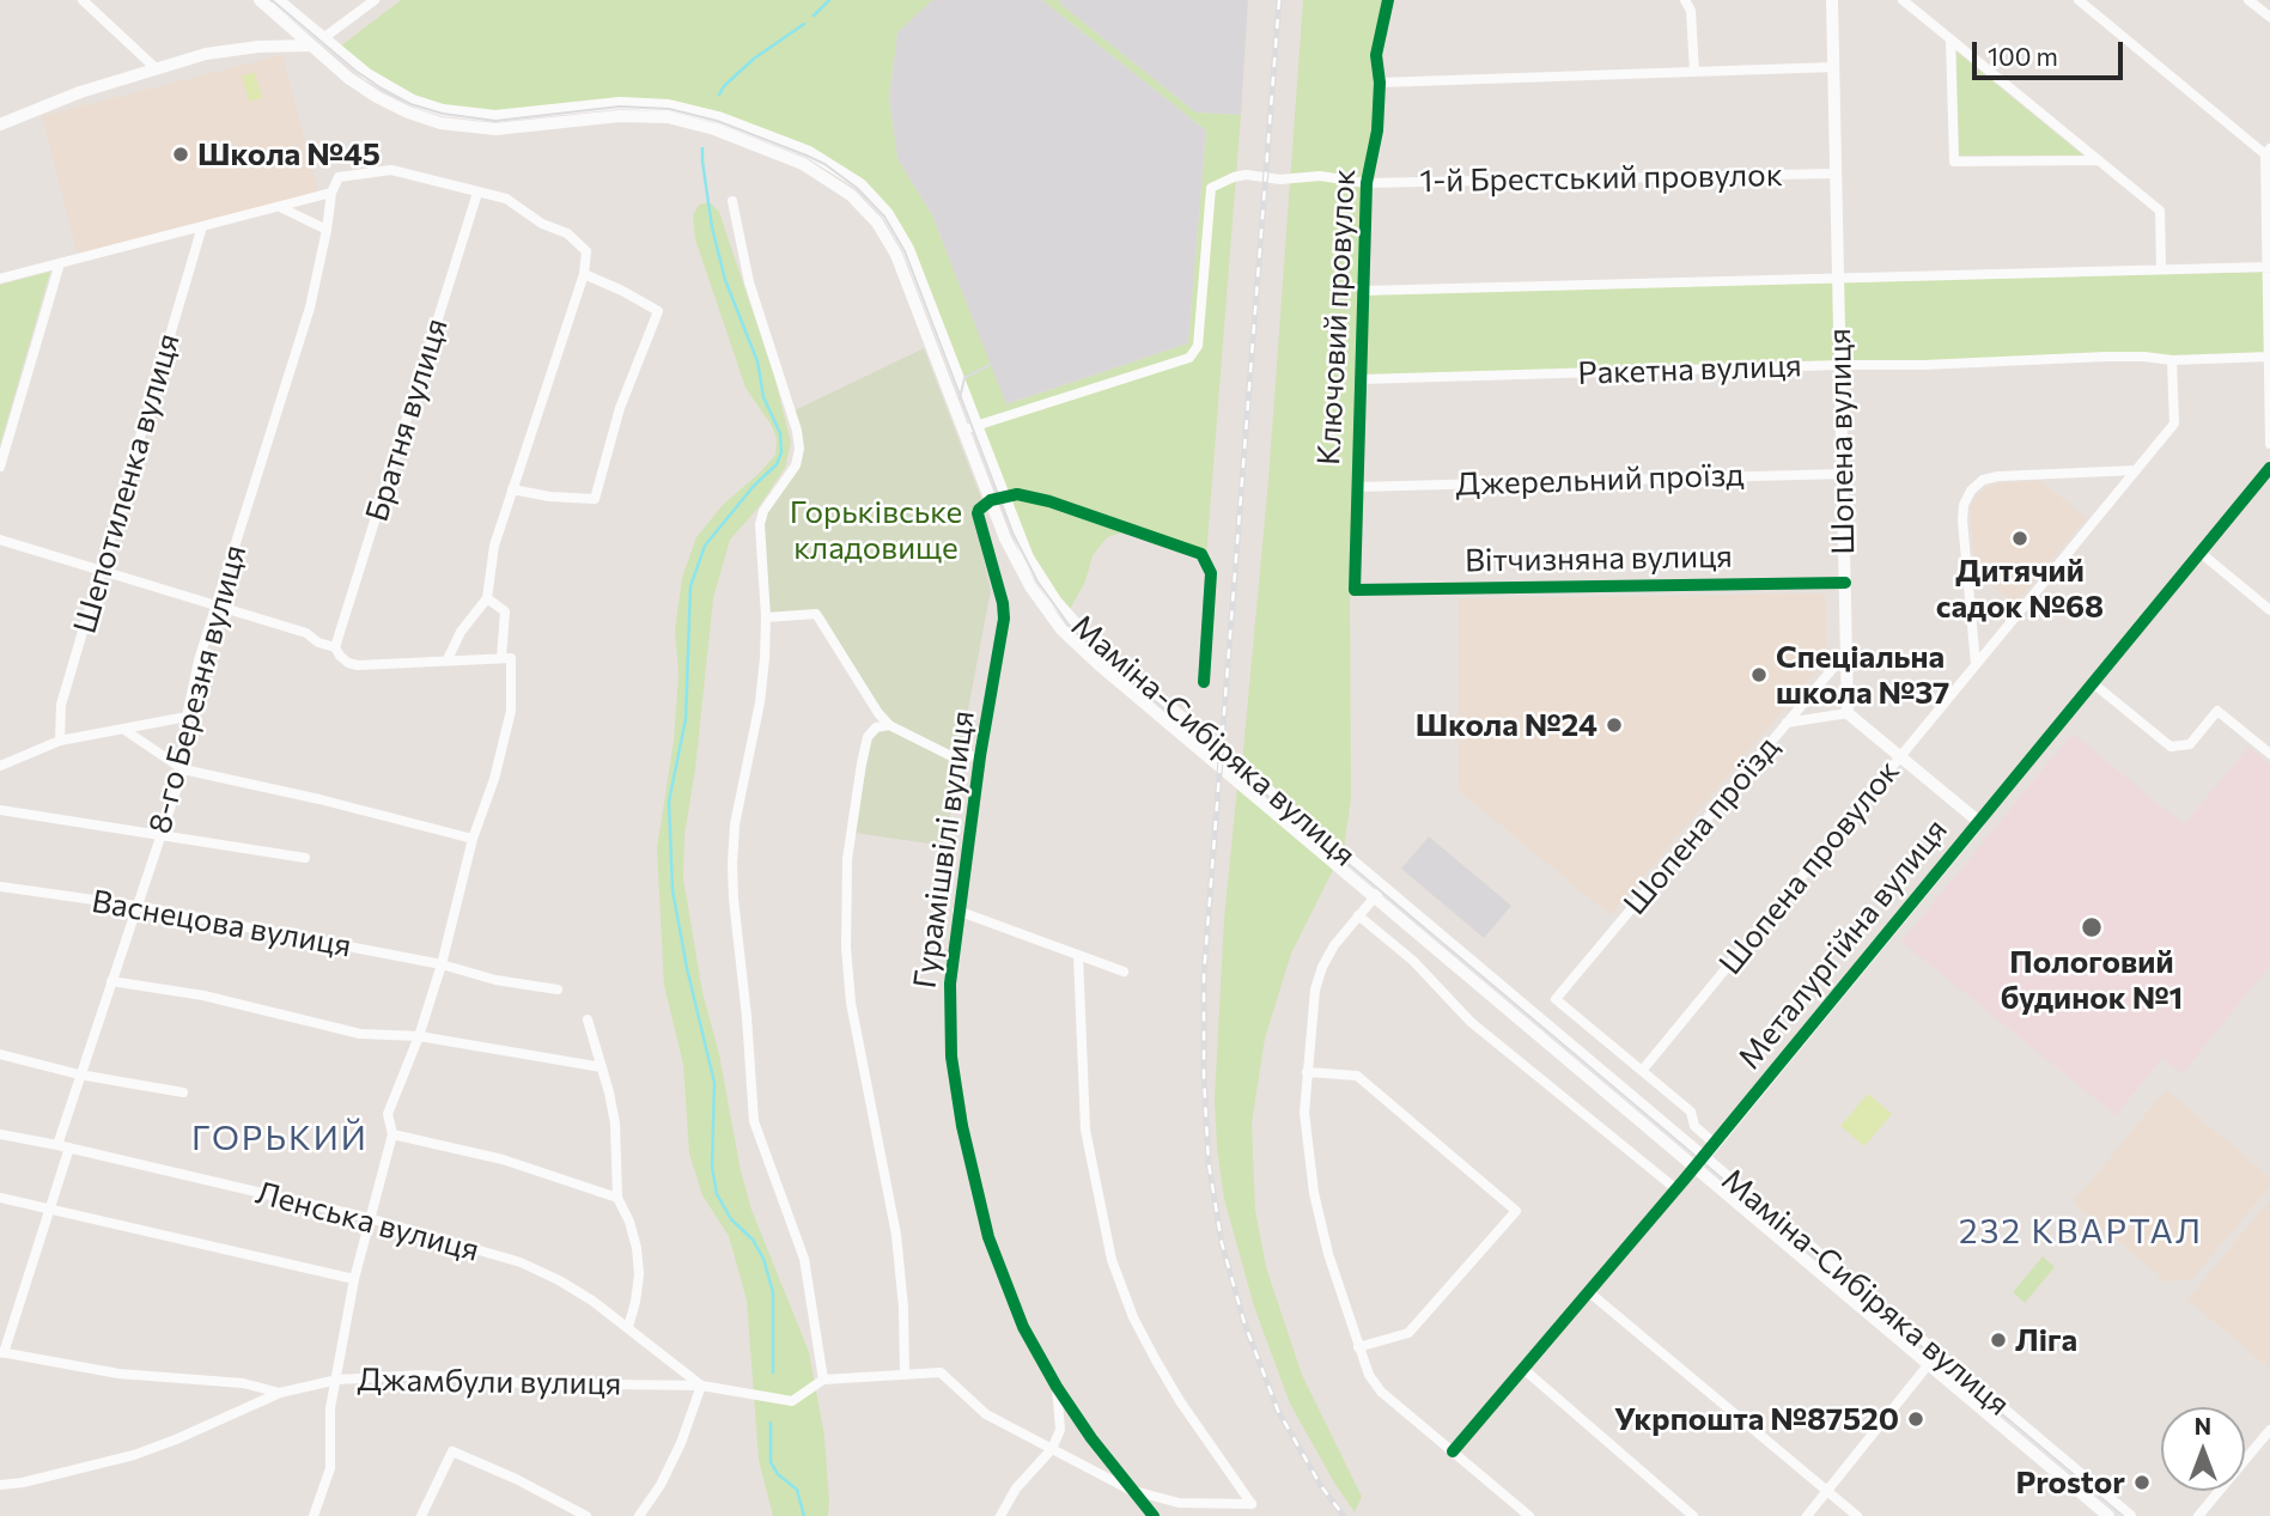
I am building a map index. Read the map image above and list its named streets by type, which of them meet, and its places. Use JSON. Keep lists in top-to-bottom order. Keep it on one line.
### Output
{"streets":{"main road":["Маміна-Сибіряка вулиця"],"street":["1-й Брестський провулок","Ключовий провулок","Ракетна вулиця","Братня вулиця","Шопена вулиця","Джерельний проїзд","Шепотиленка вулиця","Вітчизняна вулиця","8-го Березня вулиця","Шопена проїзд","Гурамішвілі вулиця","Шопена провулок","Васнецова вулиця","Металургійна вулиця","Ленська вулиця","Джамбули вулиця"]},"crossings":[["1-й Брестський провулок","Ключовий провулок"],["1-й Брестський провулок","Шопена вулиця"],["1-й Брестський провулок","Маміна-Сибіряка вулиця"],["Ключовий провулок","Ракетна вулиця"],["Ключовий провулок","Джерельний проїзд"],["Ключовий провулок","Вітчизняна вулиця"],["Ракетна вулиця","Шопена вулиця"],["Ракетна вулиця","Шопена провулок"],["Шопена вулиця","Джерельний проїзд"],["Шопена вулиця","Вітчизняна вулиця"],["Шопена вулиця","Шопена проїзд"],["8-го Березня вулиця","Васнецова вулиця"],["8-го Березня вулиця","Ленська вулиця"],["Маміна-Сибіряка вулиця","Гурамішвілі вулиця"],["Маміна-Сибіряка вулиця","Металургійна вулиця"],["Шопена проїзд","Шопена провулок"],["Гурамішвілі вулиця","Джамбули вулиця"],["Ленська вулиця","Джамбули вулиця"]],"districts":["ГОРЬКИЙ","232 КВАРТАЛ"],"parks":["Горьківське кладовище"],"places":["Школа №45","Дитячий садок №68","Спеціальна школа №37","Школа №24","Пологовий будинок №1","Ліга","Укрпошта №87520","Prostor"],"scale_bar":"100 m","north":"top"}
